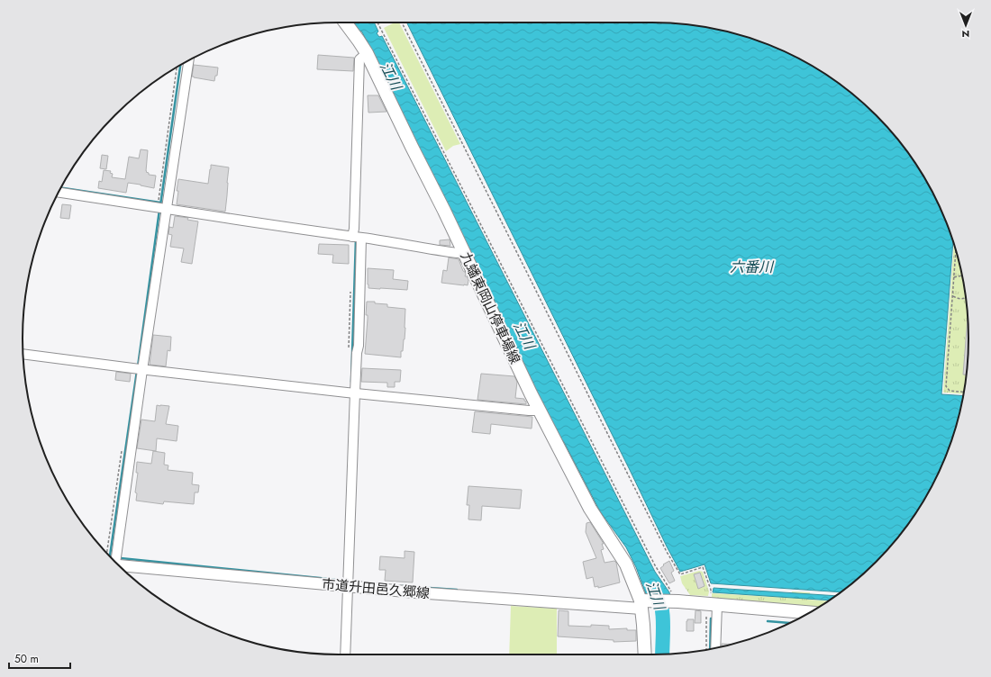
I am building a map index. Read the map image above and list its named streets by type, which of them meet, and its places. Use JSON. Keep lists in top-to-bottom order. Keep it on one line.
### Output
{"streets":{"main road":["九蟠東岡山停車場線"],"street":["市道升田邑久郷線"]},"crossings":[["九蟠東岡山停車場線","市道升田邑久郷線"]],"water":["江川","六番川"],"scale_bar":"50 m","north":"bottom"}
